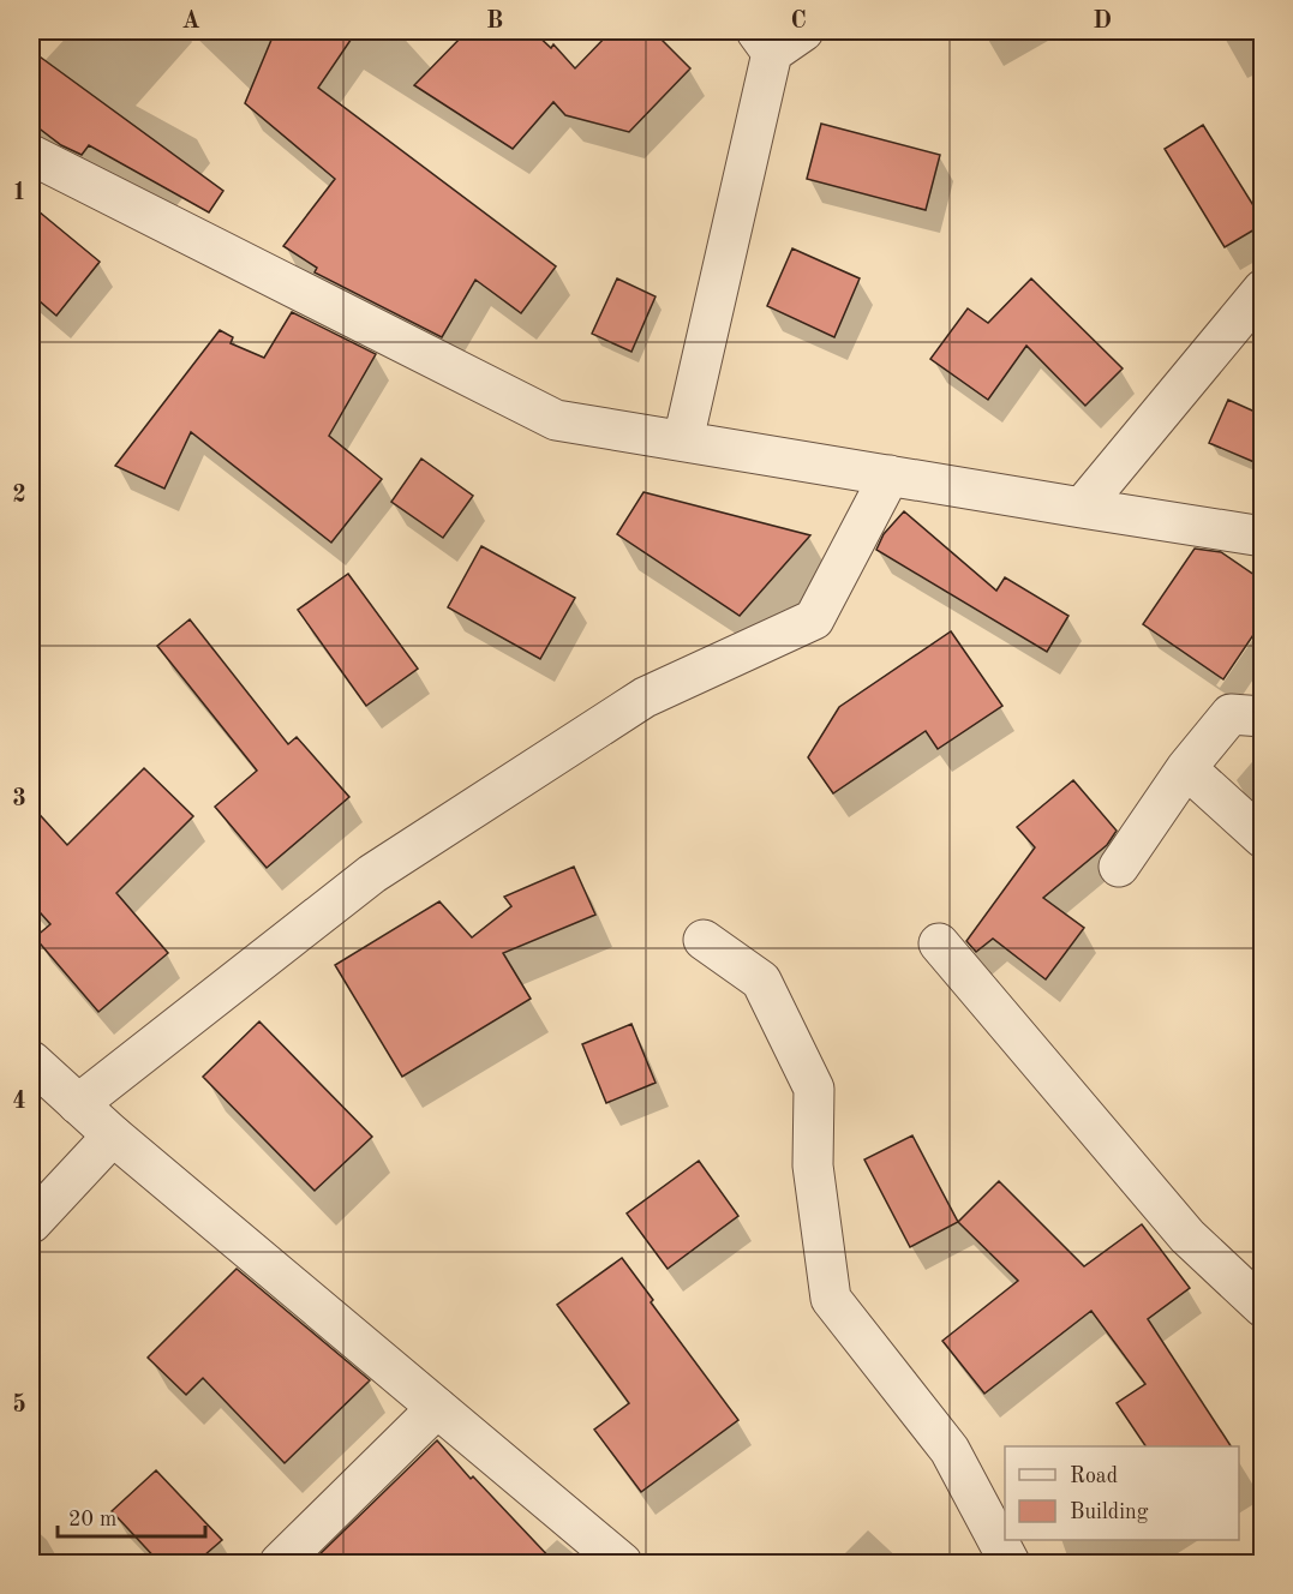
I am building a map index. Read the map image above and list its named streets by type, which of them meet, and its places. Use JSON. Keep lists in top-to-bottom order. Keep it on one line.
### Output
{"legend":["Road","Building"],"scale_bar":"20 m","grid":{"columns":["A","B","C","D"],"rows":["1","2","3","4","5"]}}
